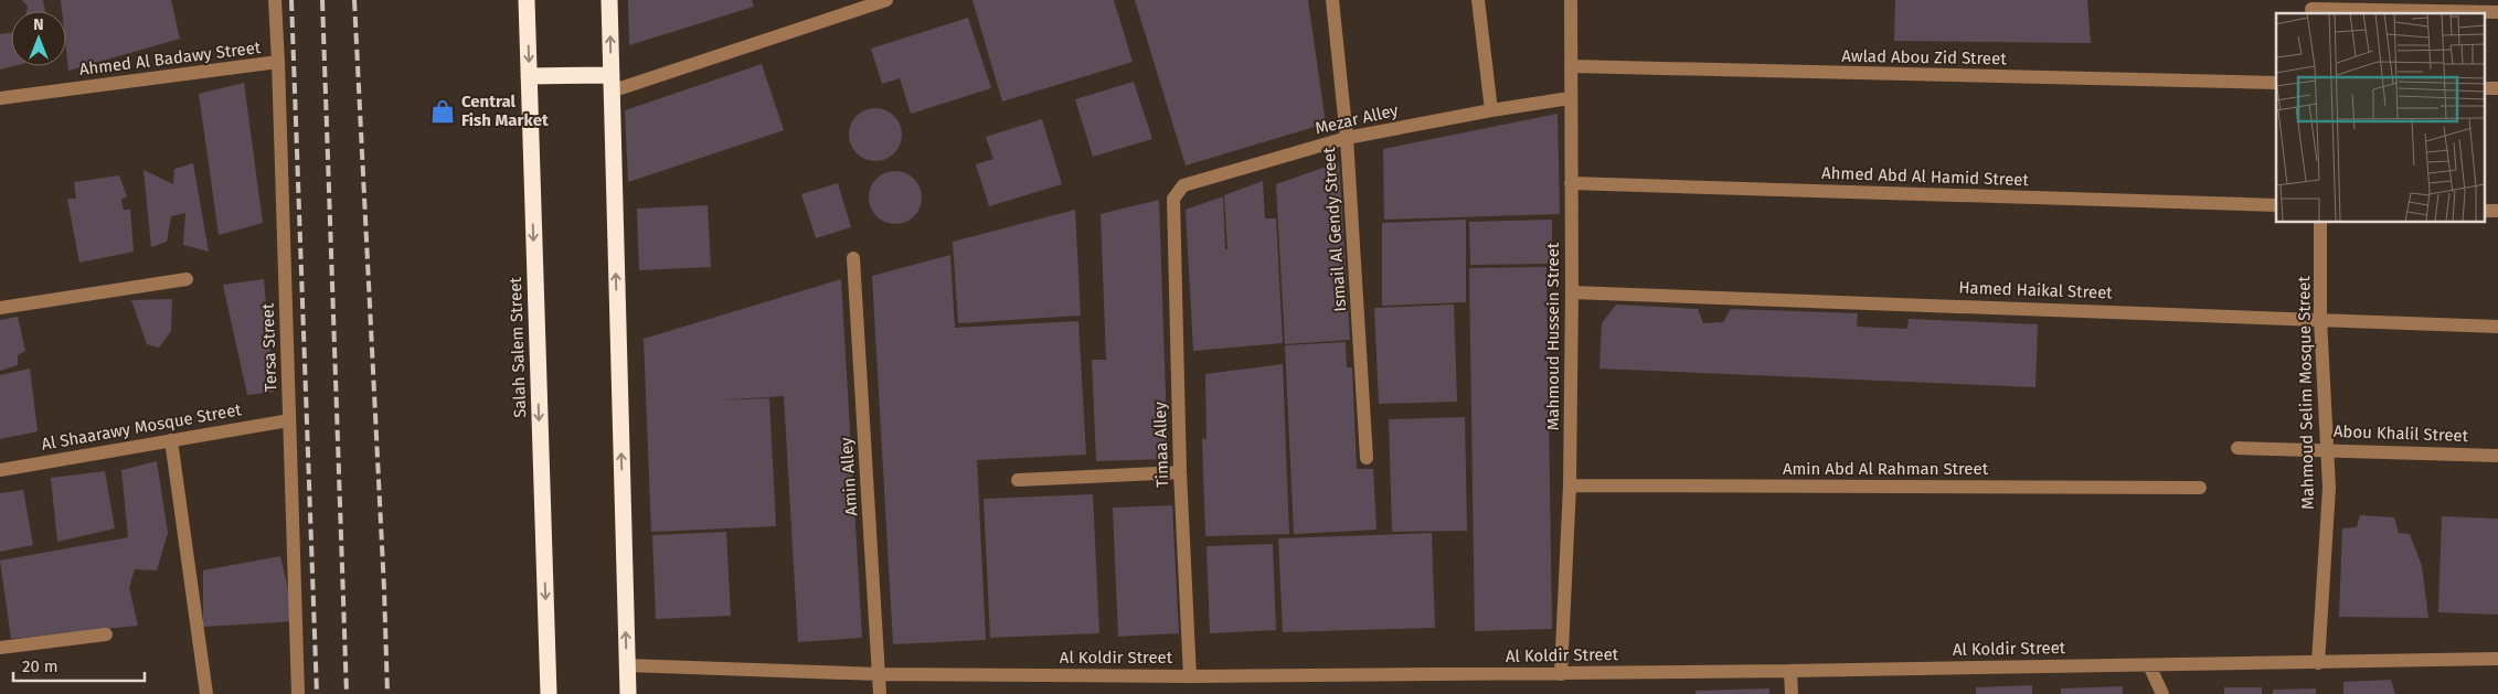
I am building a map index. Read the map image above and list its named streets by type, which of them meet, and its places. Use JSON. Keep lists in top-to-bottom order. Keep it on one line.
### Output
{"streets":{"highway":["Salah Salem Street"],"street":["Awlad Abou Zid Street","Ahmed Al Badawy Street","Mezar Alley","Ahmed Abd Al Hamid Street","Ismail Al Gendy Street","Hamed Haikal Street","Mahmoud Hussein Street","Tersa Street","Mahmoud Selim Mosque Street","Al Shaarawy Mosque Street","Abou Khalil Street","Timaa Alley","Amin Abd Al Rahman Street","Amin Alley","Al Koldir Street"]},"crossings":[["Awlad Abou Zid Street","Mahmoud Hussein Street"],["Ahmed Al Badawy Street","Tersa Street"],["Mezar Alley","Ismail Al Gendy Street"],["Mezar Alley","Mahmoud Hussein Street"],["Mezar Alley","Timaa Alley"],["Ahmed Abd Al Hamid Street","Mahmoud Hussein Street"],["Hamed Haikal Street","Mahmoud Hussein Street"],["Hamed Haikal Street","Mahmoud Selim Mosque Street"],["Mahmoud Hussein Street","Amin Abd Al Rahman Street"],["Mahmoud Hussein Street","Al Koldir Street"],["Tersa Street","Al Shaarawy Mosque Street"],["Mahmoud Selim Mosque Street","Abou Khalil Street"],["Mahmoud Selim Mosque Street","Al Koldir Street"],["Timaa Alley","Al Koldir Street"],["Amin Alley","Al Koldir Street"]],"places":{"shop":["Central Fish Market"]},"scale_bar":"20 m","north":"top"}
